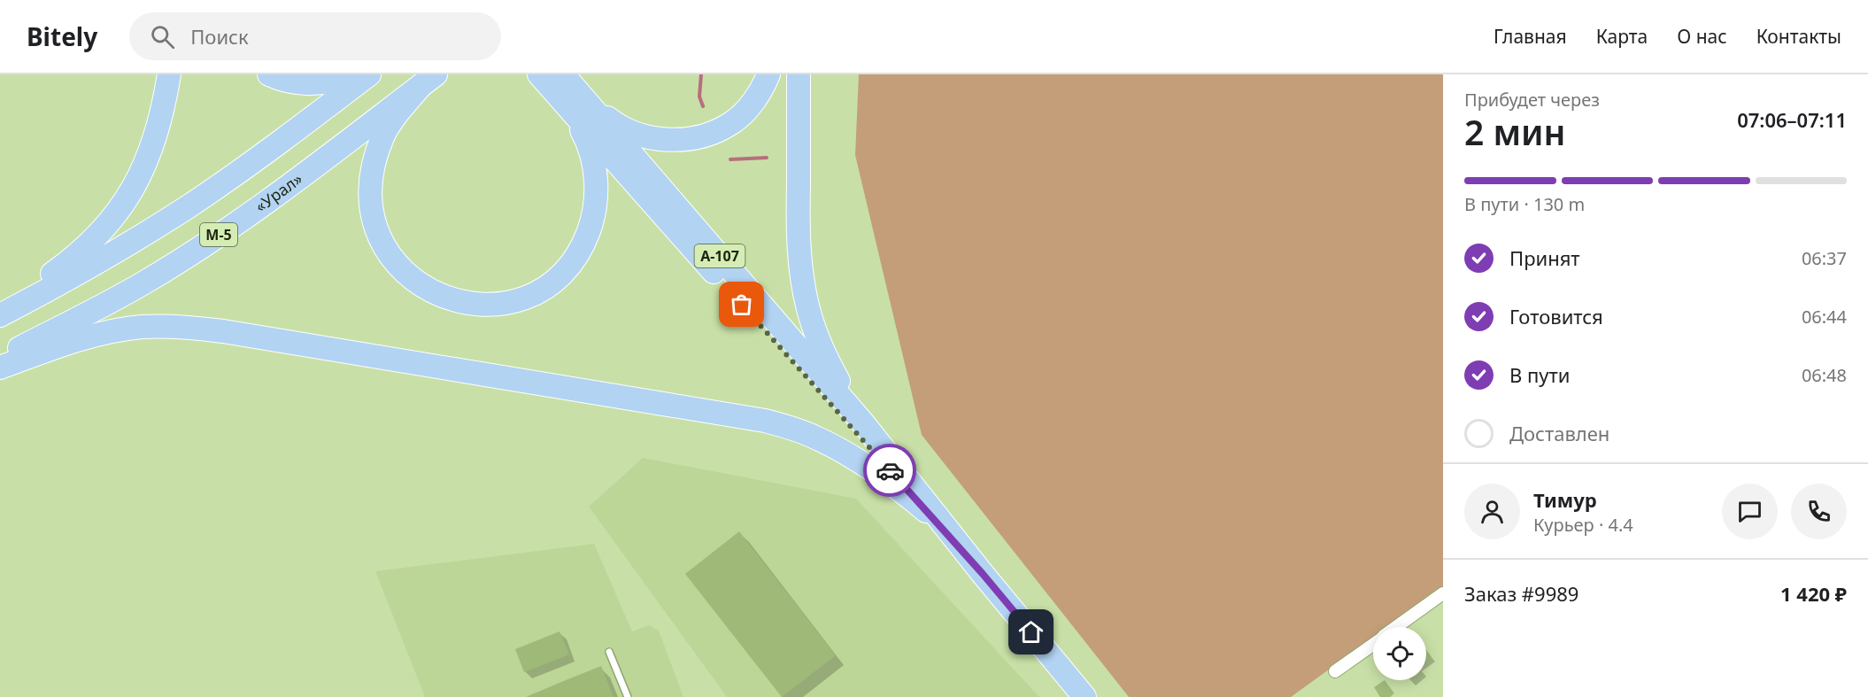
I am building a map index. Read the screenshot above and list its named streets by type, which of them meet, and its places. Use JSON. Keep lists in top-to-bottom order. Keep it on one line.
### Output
{"streets":{"highway":["«Урал»","М-5","А-107"]},"page":{"header":"Bitely","search":"Поиск","nav":["Главная","Карта","О нас","Контакты"],"heading":["2 мин","Прибудет через","07:06–07:11"],"panel":["Тимур","Курьер · 4.4","Заказ #9989","1 420 ₽"],"bar":"В пути · 130 m","list":[["Принят","06:37"],["Готовится","06:44"],["В пути","06:48"],"Доставлен"]}}
